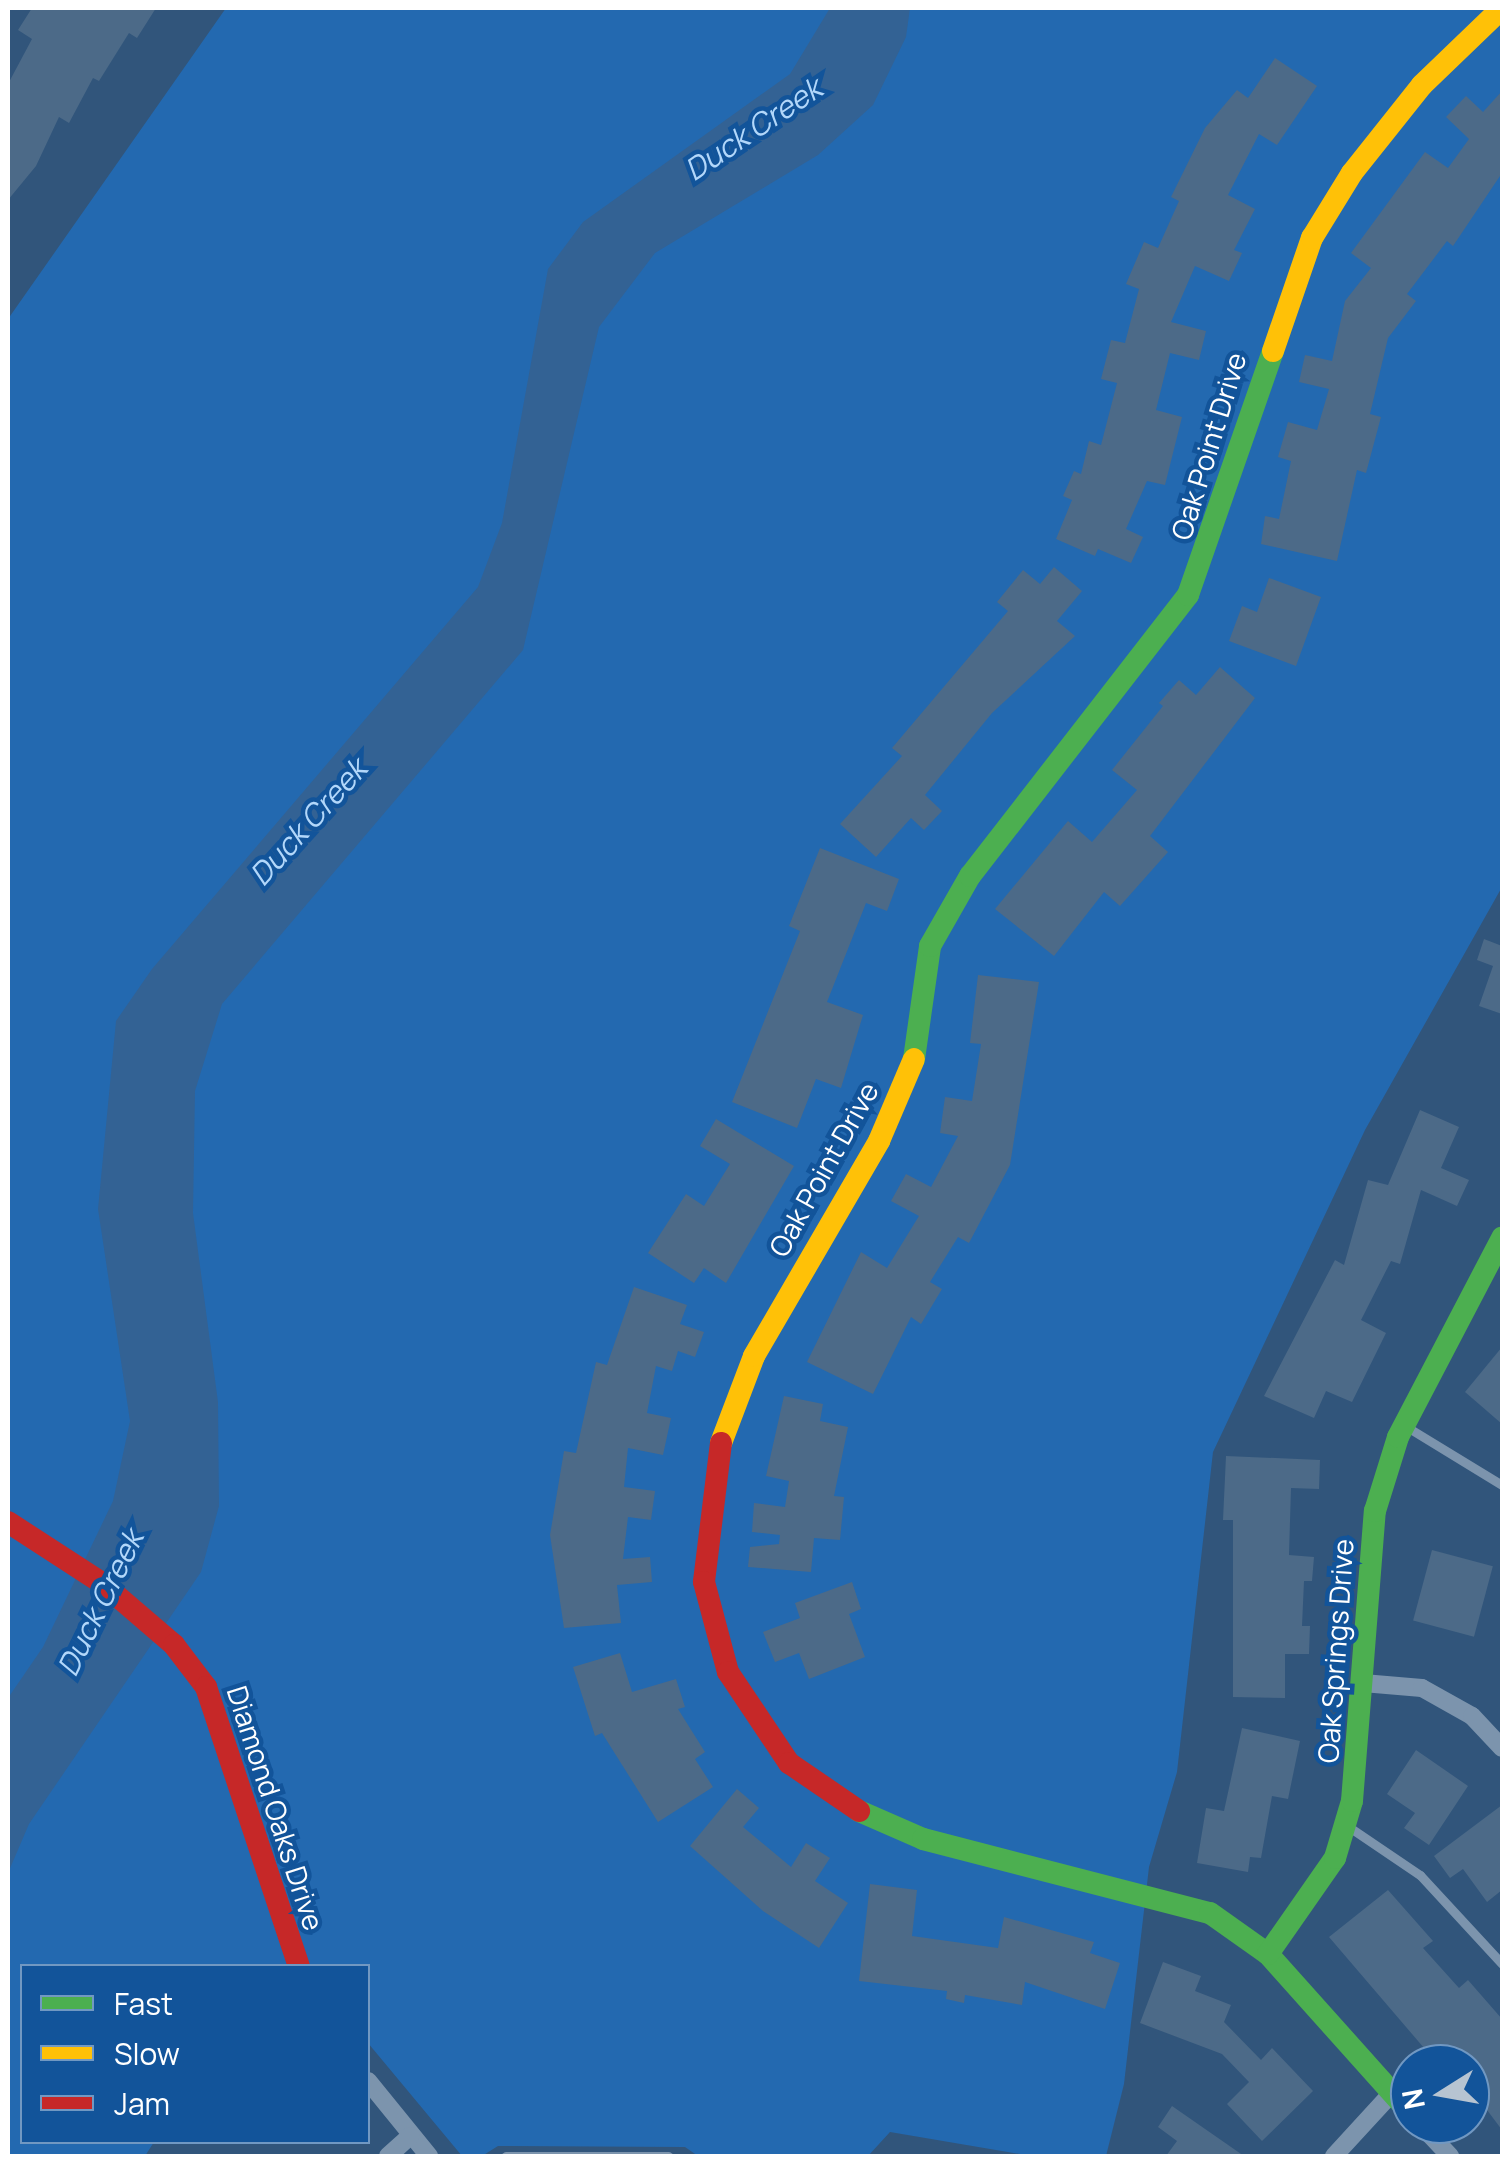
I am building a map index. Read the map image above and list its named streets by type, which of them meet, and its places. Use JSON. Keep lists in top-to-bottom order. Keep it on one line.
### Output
{"streets":{"street":["Oak Point Drive","Oak Springs Drive","Diamond Oaks Drive"]},"crossings":[["Oak Point Drive","Oak Springs Drive"]],"water":["Duck Creek"],"legend":["Fast","Slow","Jam"],"north":"left"}
